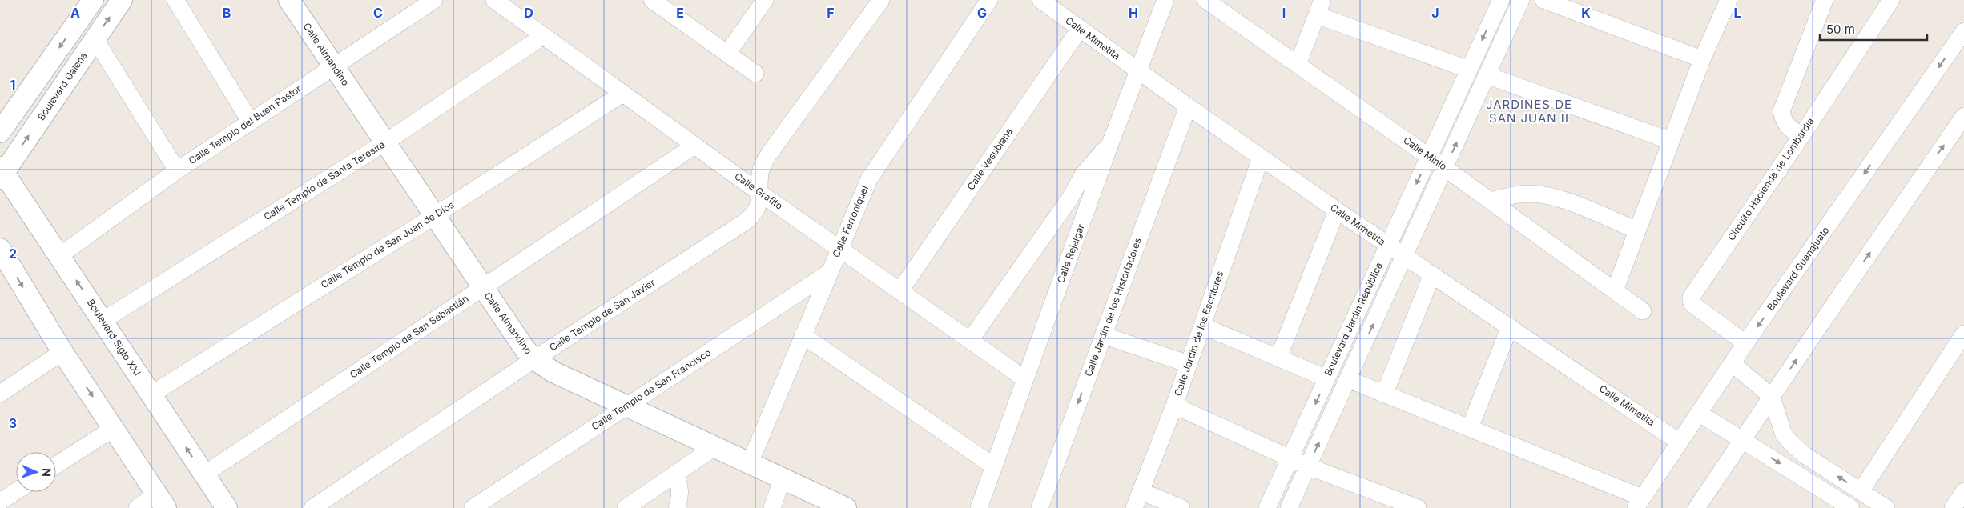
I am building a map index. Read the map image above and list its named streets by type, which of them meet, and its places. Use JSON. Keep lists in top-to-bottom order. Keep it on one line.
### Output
{"streets":{"street":["Calle Mimetita","Calle Almandino","Boulevard Galena","Calle Templo del Buen Pastor","Calle Minio","Calle Vesubiana","Circuito Hacienda de Lombardia","Calle Templo de Santa Teresita","Calle Grafito","Calle Ferroníquel","Calle Templo de San Juan de Dios","Calle Rejalgar","Boulevard Guanajuato","Calle Jardín de los Historiadores","Calle Templo de San Javier","Boulevard Jardín República","Calle Jardín de los Escritores","Calle Templo de San Sebastián","Boulevard Siglo XXI","Calle Templo de San Francisco"]},"crossings":[["Calle Mimetita","Calle Vesubiana"],["Calle Mimetita","Calle Rejalgar"],["Calle Mimetita","Boulevard Guanajuato"],["Calle Mimetita","Calle Jardín de los Historiadores"],["Calle Mimetita","Boulevard Jardín República"],["Calle Mimetita","Calle Jardín de los Escritores"],["Calle Almandino","Calle Templo del Buen Pastor"],["Calle Almandino","Calle Templo de Santa Teresita"],["Calle Almandino","Calle Ferroníquel"],["Calle Almandino","Calle Templo de San Juan de Dios"],["Calle Almandino","Calle Templo de San Javier"],["Calle Almandino","Calle Templo de San Sebastián"],["Calle Almandino","Calle Templo de San Francisco"],["Boulevard Galena","Boulevard Siglo XXI"],["Calle Templo del Buen Pastor","Boulevard Siglo XXI"],["Calle Minio","Boulevard Jardín República"],["Calle Vesubiana","Calle Grafito"],["Circuito Hacienda de Lombardia","Boulevard Guanajuato"],["Calle Templo de Santa Teresita","Calle Grafito"],["Calle Templo de Santa Teresita","Boulevard Siglo XXI"],["Calle Grafito","Calle Ferroníquel"],["Calle Grafito","Calle Templo de San Juan de Dios"],["Calle Grafito","Calle Rejalgar"],["Calle Grafito","Calle Templo de San Javier"],["Calle Grafito","Calle Templo de San Sebastián"],["Calle Ferroníquel","Calle Templo de San Francisco"],["Calle Templo de San Juan de Dios","Boulevard Siglo XXI"],["Calle Templo de San Sebastián","Boulevard Siglo XXI"]],"one_way":["Calle Jardín de los Historiadores"],"districts":["JARDINES DE SAN JUAN II"],"scale_bar":"50 m","north":"right","grid":{"columns":["A","B","C","D","E","F","G","H","I","J","K","L"],"rows":["1","2","3"]}}
